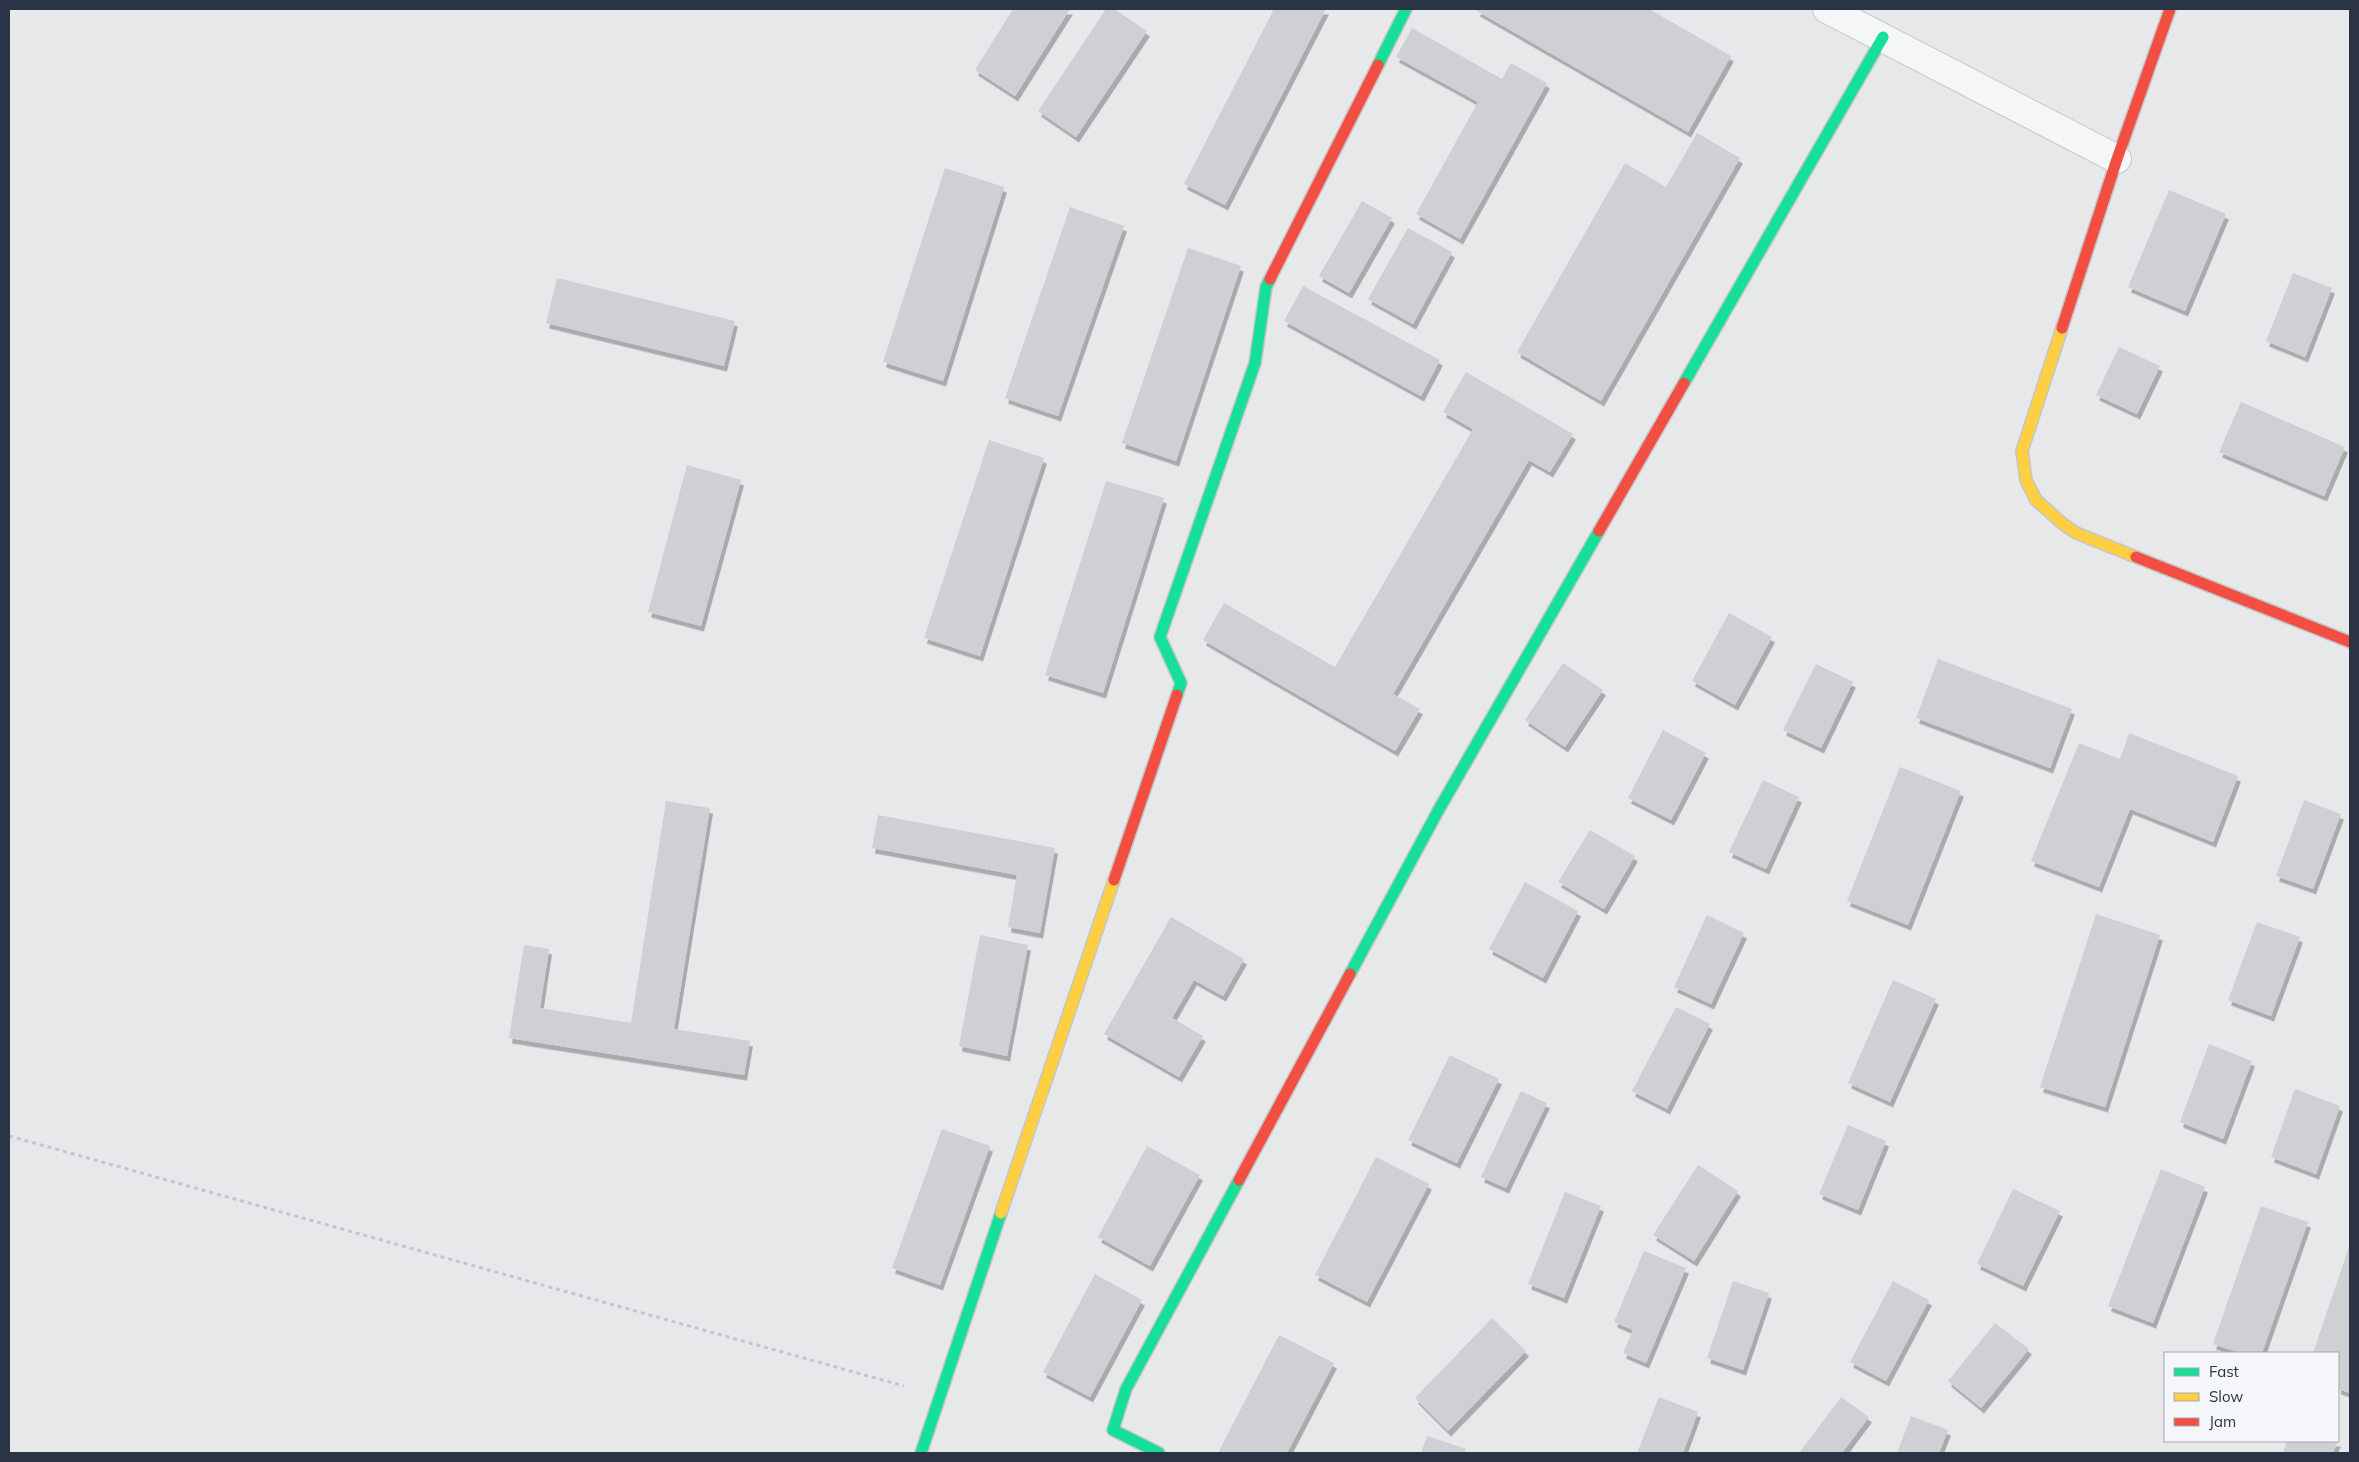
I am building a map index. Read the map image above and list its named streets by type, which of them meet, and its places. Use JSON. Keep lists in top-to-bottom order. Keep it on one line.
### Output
{"legend":["Fast","Slow","Jam"]}
